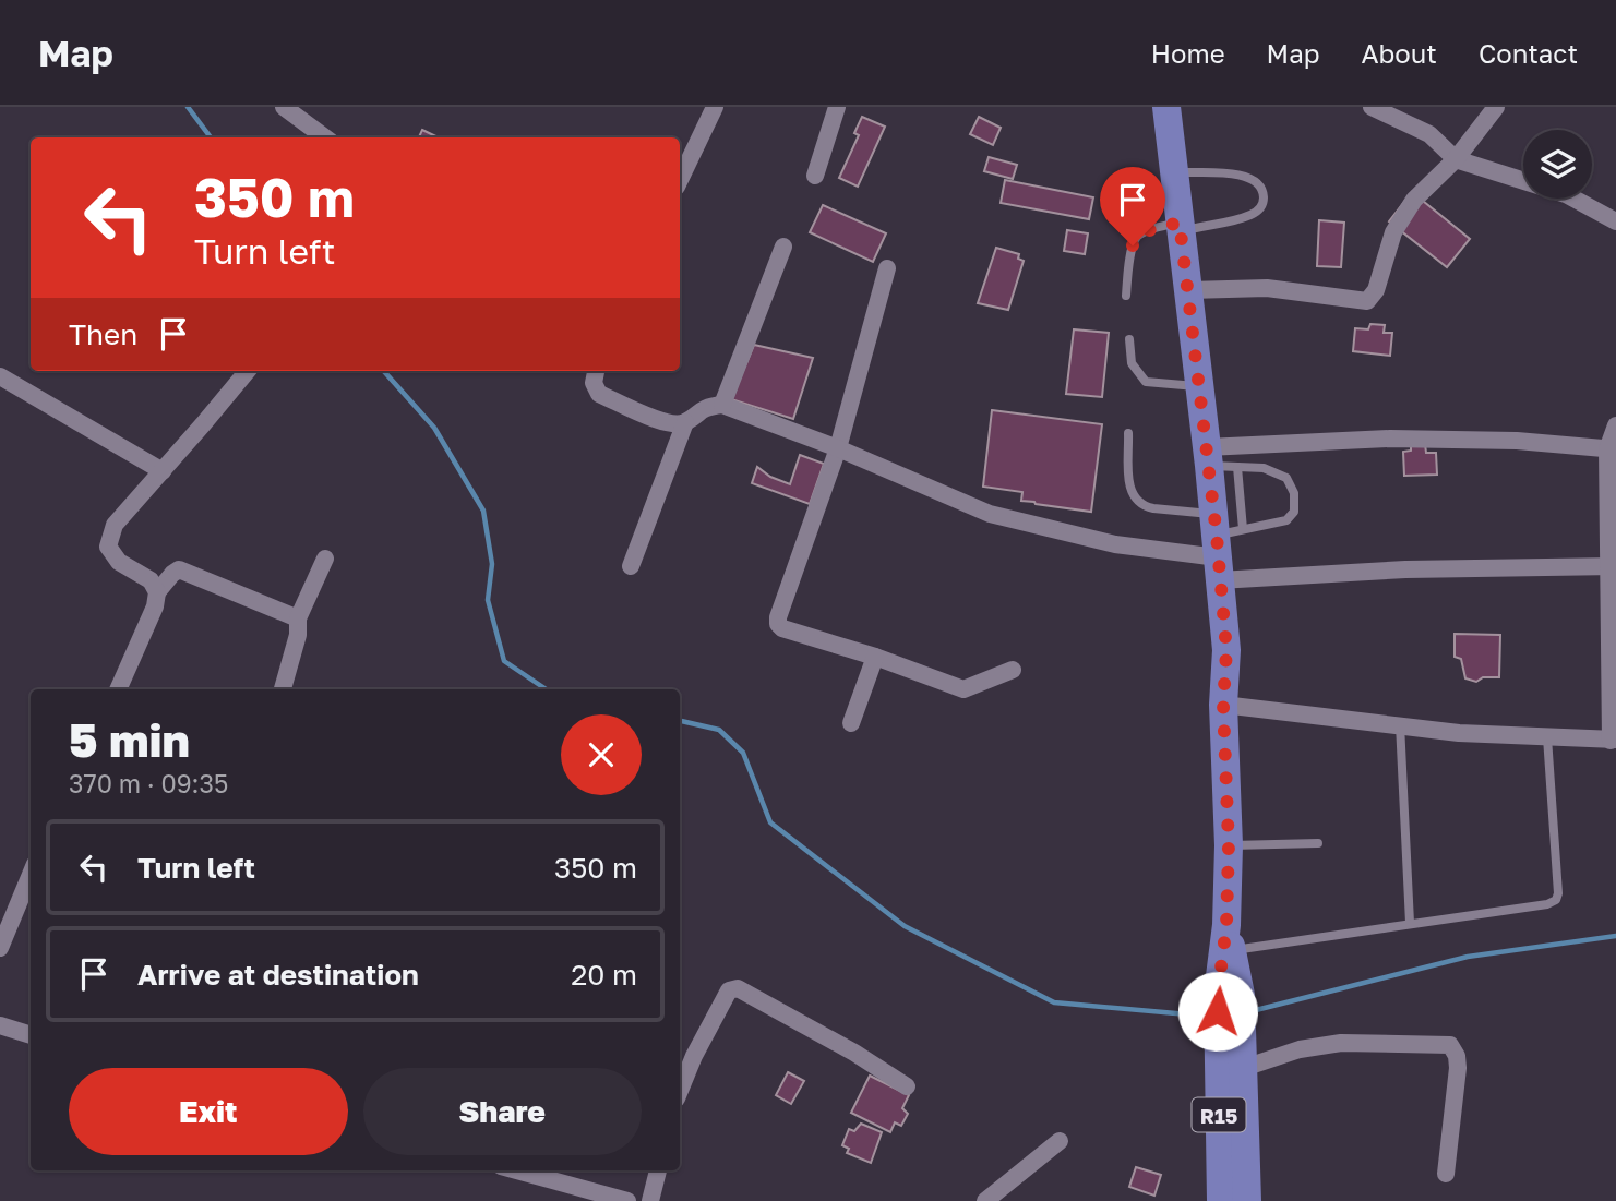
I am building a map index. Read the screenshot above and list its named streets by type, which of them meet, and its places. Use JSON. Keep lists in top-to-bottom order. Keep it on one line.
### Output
{"streets":{"main road":["R15"]},"page":{"header":"Map","nav":["Home","Map","About","Contact"],"turn":["350 m","Turn left"],"then":"Then","heading":["5 min","370 m · 09:35"],"list":[{"name":"Turn left","value":"350 m"},{"name":"Arrive at destination","value":"20 m"}],"buttons":["Exit","Share"]}}
